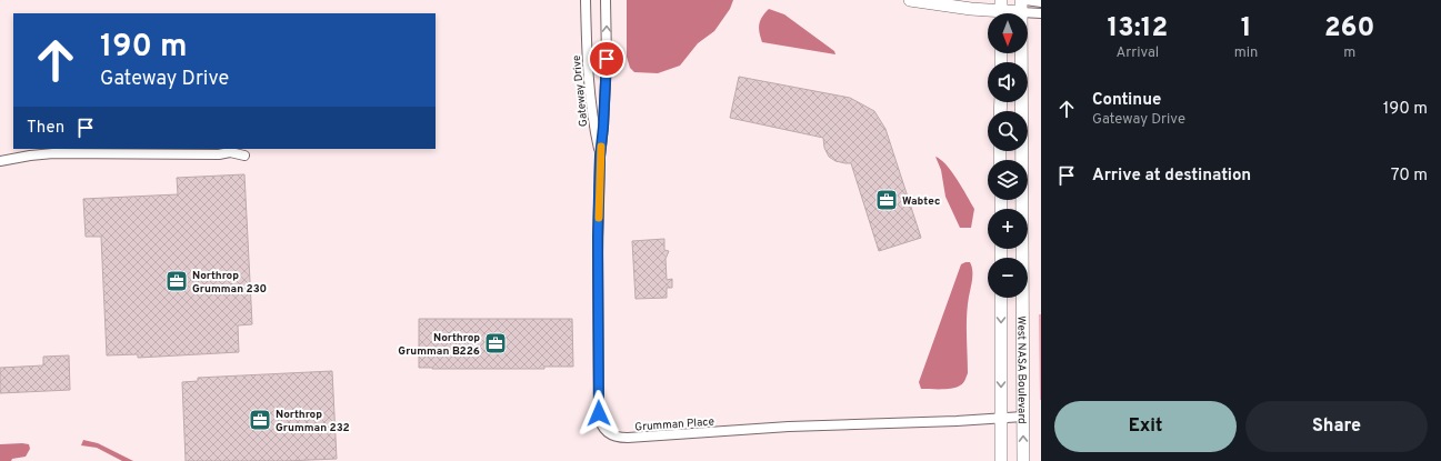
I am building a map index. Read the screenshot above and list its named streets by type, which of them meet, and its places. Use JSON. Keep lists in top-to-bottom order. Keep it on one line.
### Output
{"streets":{"main road":["West NASA Boulevard"],"street":["Gateway Drive","Grumman Place"]},"crossings":[["Gateway Drive","Grumman Place"],["West NASA Boulevard","Grumman Place"]],"places":{"office":["Wabtec","Northrop Grumman 230","Northrop Grumman B226","Northrop Grumman 232"]},"north":"bottom","page":{"eta":["13:12","Arrival","1","min","260","m"],"map_buttons":["+","−"],"turn":["190 m","Gateway Drive"],"list":[{"name":"Continue","note":"Gateway Drive","value":"190 m"},{"name":"Arrive at destination","value":"70 m"}],"then":"Then","buttons":["Exit","Share"]}}
